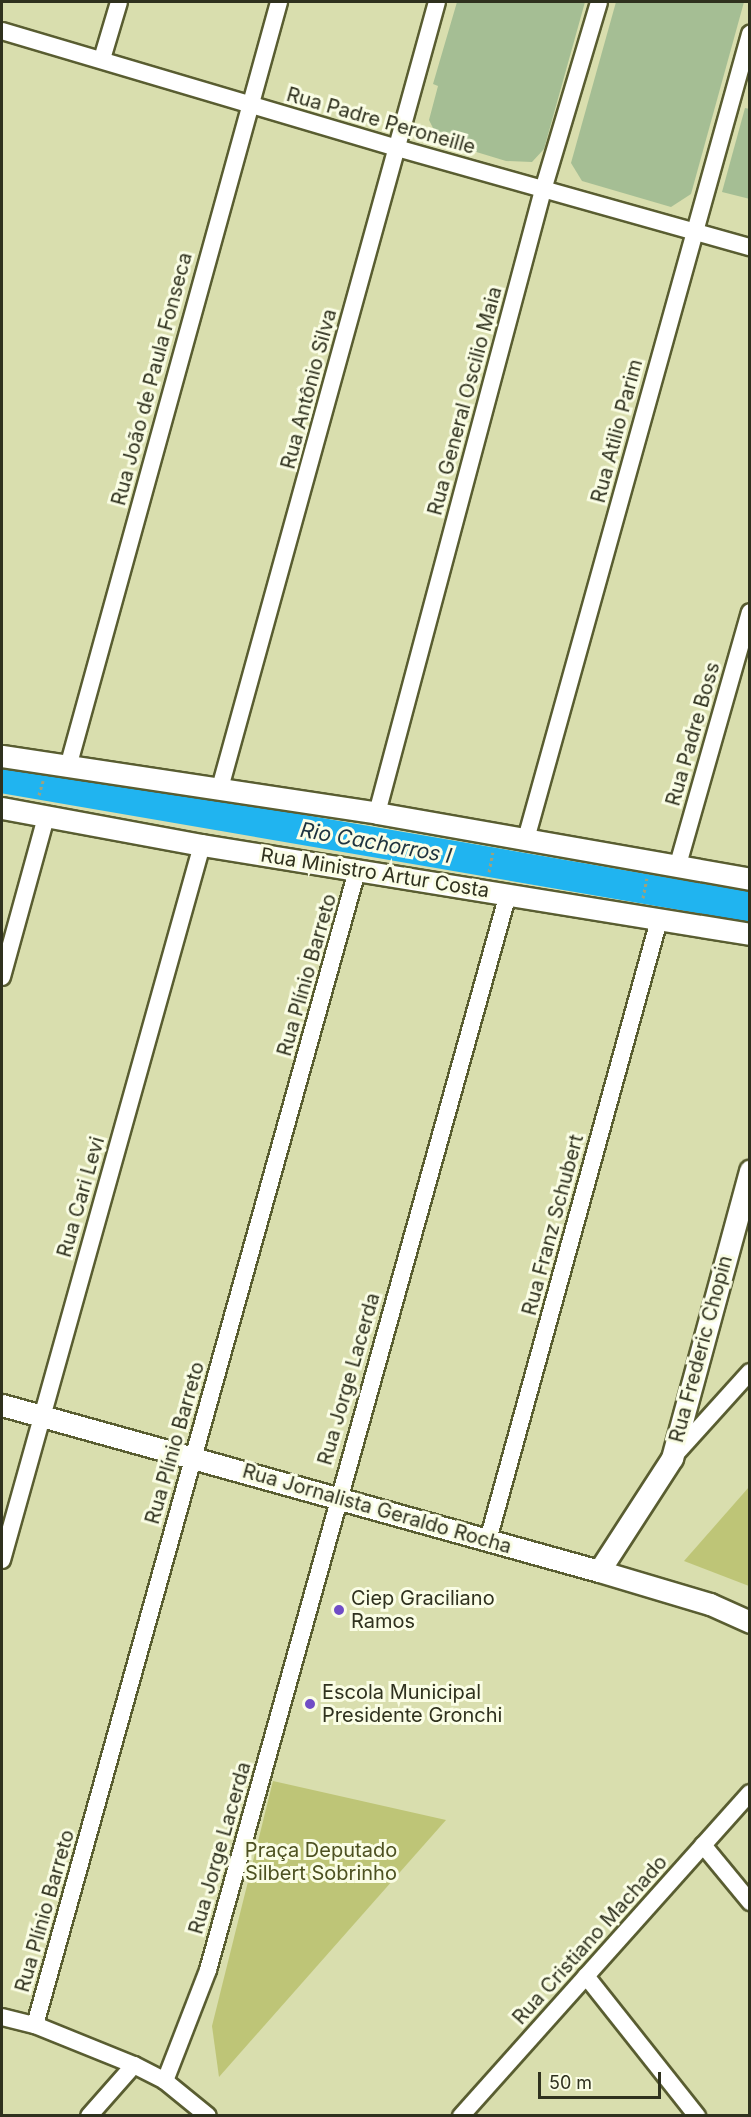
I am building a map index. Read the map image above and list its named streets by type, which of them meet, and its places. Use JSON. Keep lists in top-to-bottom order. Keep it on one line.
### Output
{"streets":{"street":["Rua Padre Peroneille","Rua João de Paula Fonseca","Rua Antônio Silva","Rua General Oscilio Maia","Rua Atilio Parim","Rua Padre Boss","Rua Ministro Artur Costa","Rua Plínio Barreto","Rua Cari Levi","Rua Franz Schubert","Rua Frederic Chopin","Rua Jorge Lacerda","Rua Jornalista Geraldo Rocha","Rua Cristiano Machado"]},"crossings":[["Rua Padre Peroneille","Rua João de Paula Fonseca"],["Rua Padre Peroneille","Rua Antônio Silva"],["Rua Padre Peroneille","Rua General Oscilio Maia"],["Rua Padre Peroneille","Rua Atilio Parim"],["Rua Ministro Artur Costa","Rua Plínio Barreto"],["Rua Ministro Artur Costa","Rua Cari Levi"],["Rua Ministro Artur Costa","Rua Franz Schubert"],["Rua Ministro Artur Costa","Rua Jorge Lacerda"],["Rua Plínio Barreto","Rua Jornalista Geraldo Rocha"],["Rua Cari Levi","Rua Jornalista Geraldo Rocha"],["Rua Franz Schubert","Rua Jornalista Geraldo Rocha"],["Rua Frederic Chopin","Rua Jornalista Geraldo Rocha"],["Rua Jorge Lacerda","Rua Jornalista Geraldo Rocha"]],"water":["Rio Cachorros I"],"parks":["Praça Deputado Silbert Sobrinho"],"places":["Ciep Graciliano Ramos","Escola Municipal Presidente Gronchi"],"scale_bar":"50 m"}
